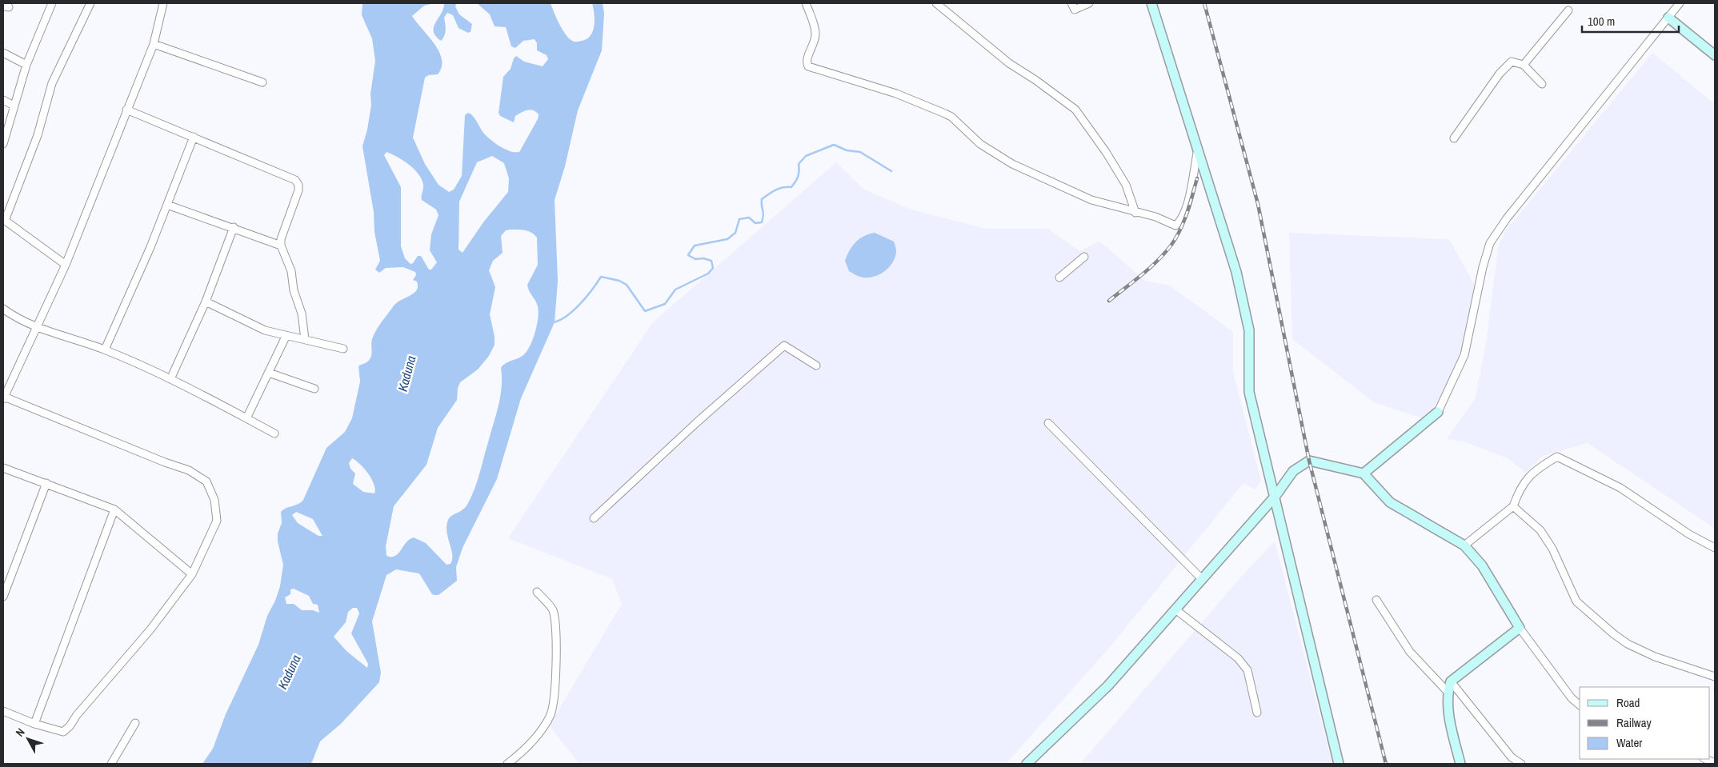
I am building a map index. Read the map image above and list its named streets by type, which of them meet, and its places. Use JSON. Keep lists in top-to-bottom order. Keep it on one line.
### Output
{"water":["Kaduna"],"legend":["Road","Railway","Water"],"scale_bar":"100 m","north":"top left"}
